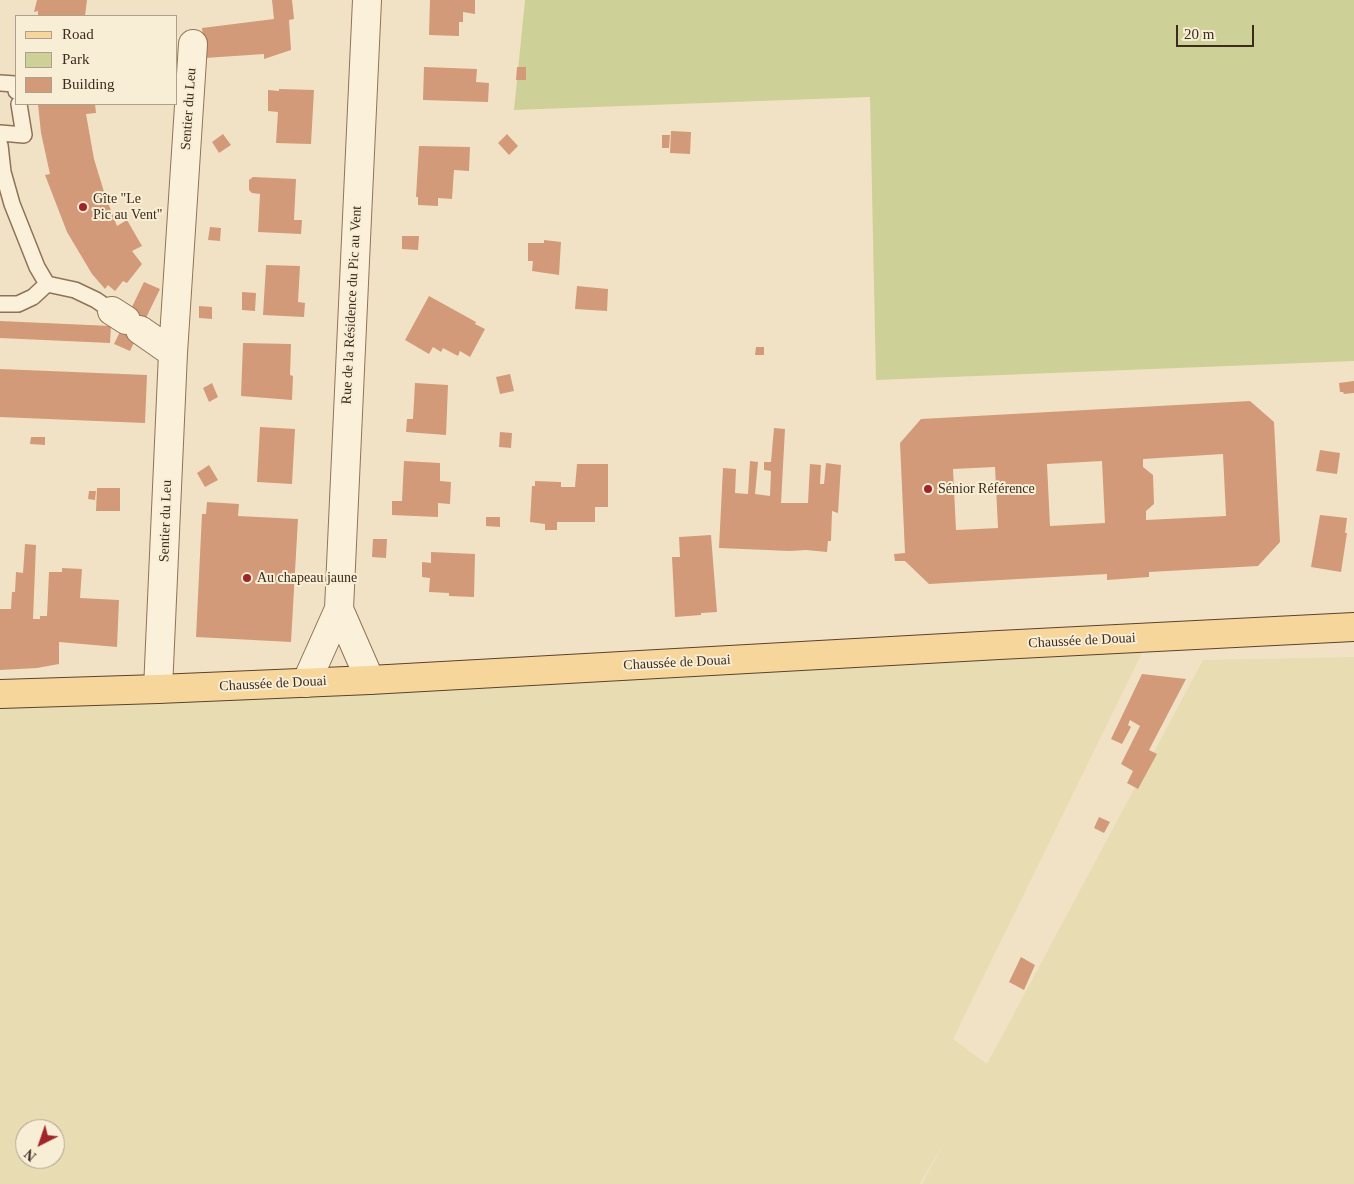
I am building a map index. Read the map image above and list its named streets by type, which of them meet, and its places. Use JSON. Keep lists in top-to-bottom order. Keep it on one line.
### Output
{"streets":{"main road":["Chaussée de Douai"],"street":["Sentier du Leu","Rue de la Résidence du Pic au Vent"]},"crossings":[["Sentier du Leu","Chaussée de Douai"],["Rue de la Résidence du Pic au Vent","Chaussée de Douai"]],"places":["Gîte \"Le Pic au Vent\"","Sénior Référence","Au chapeau jaune"],"legend":["Road","Park","Building"],"scale_bar":"20 m","north":"bottom left"}
